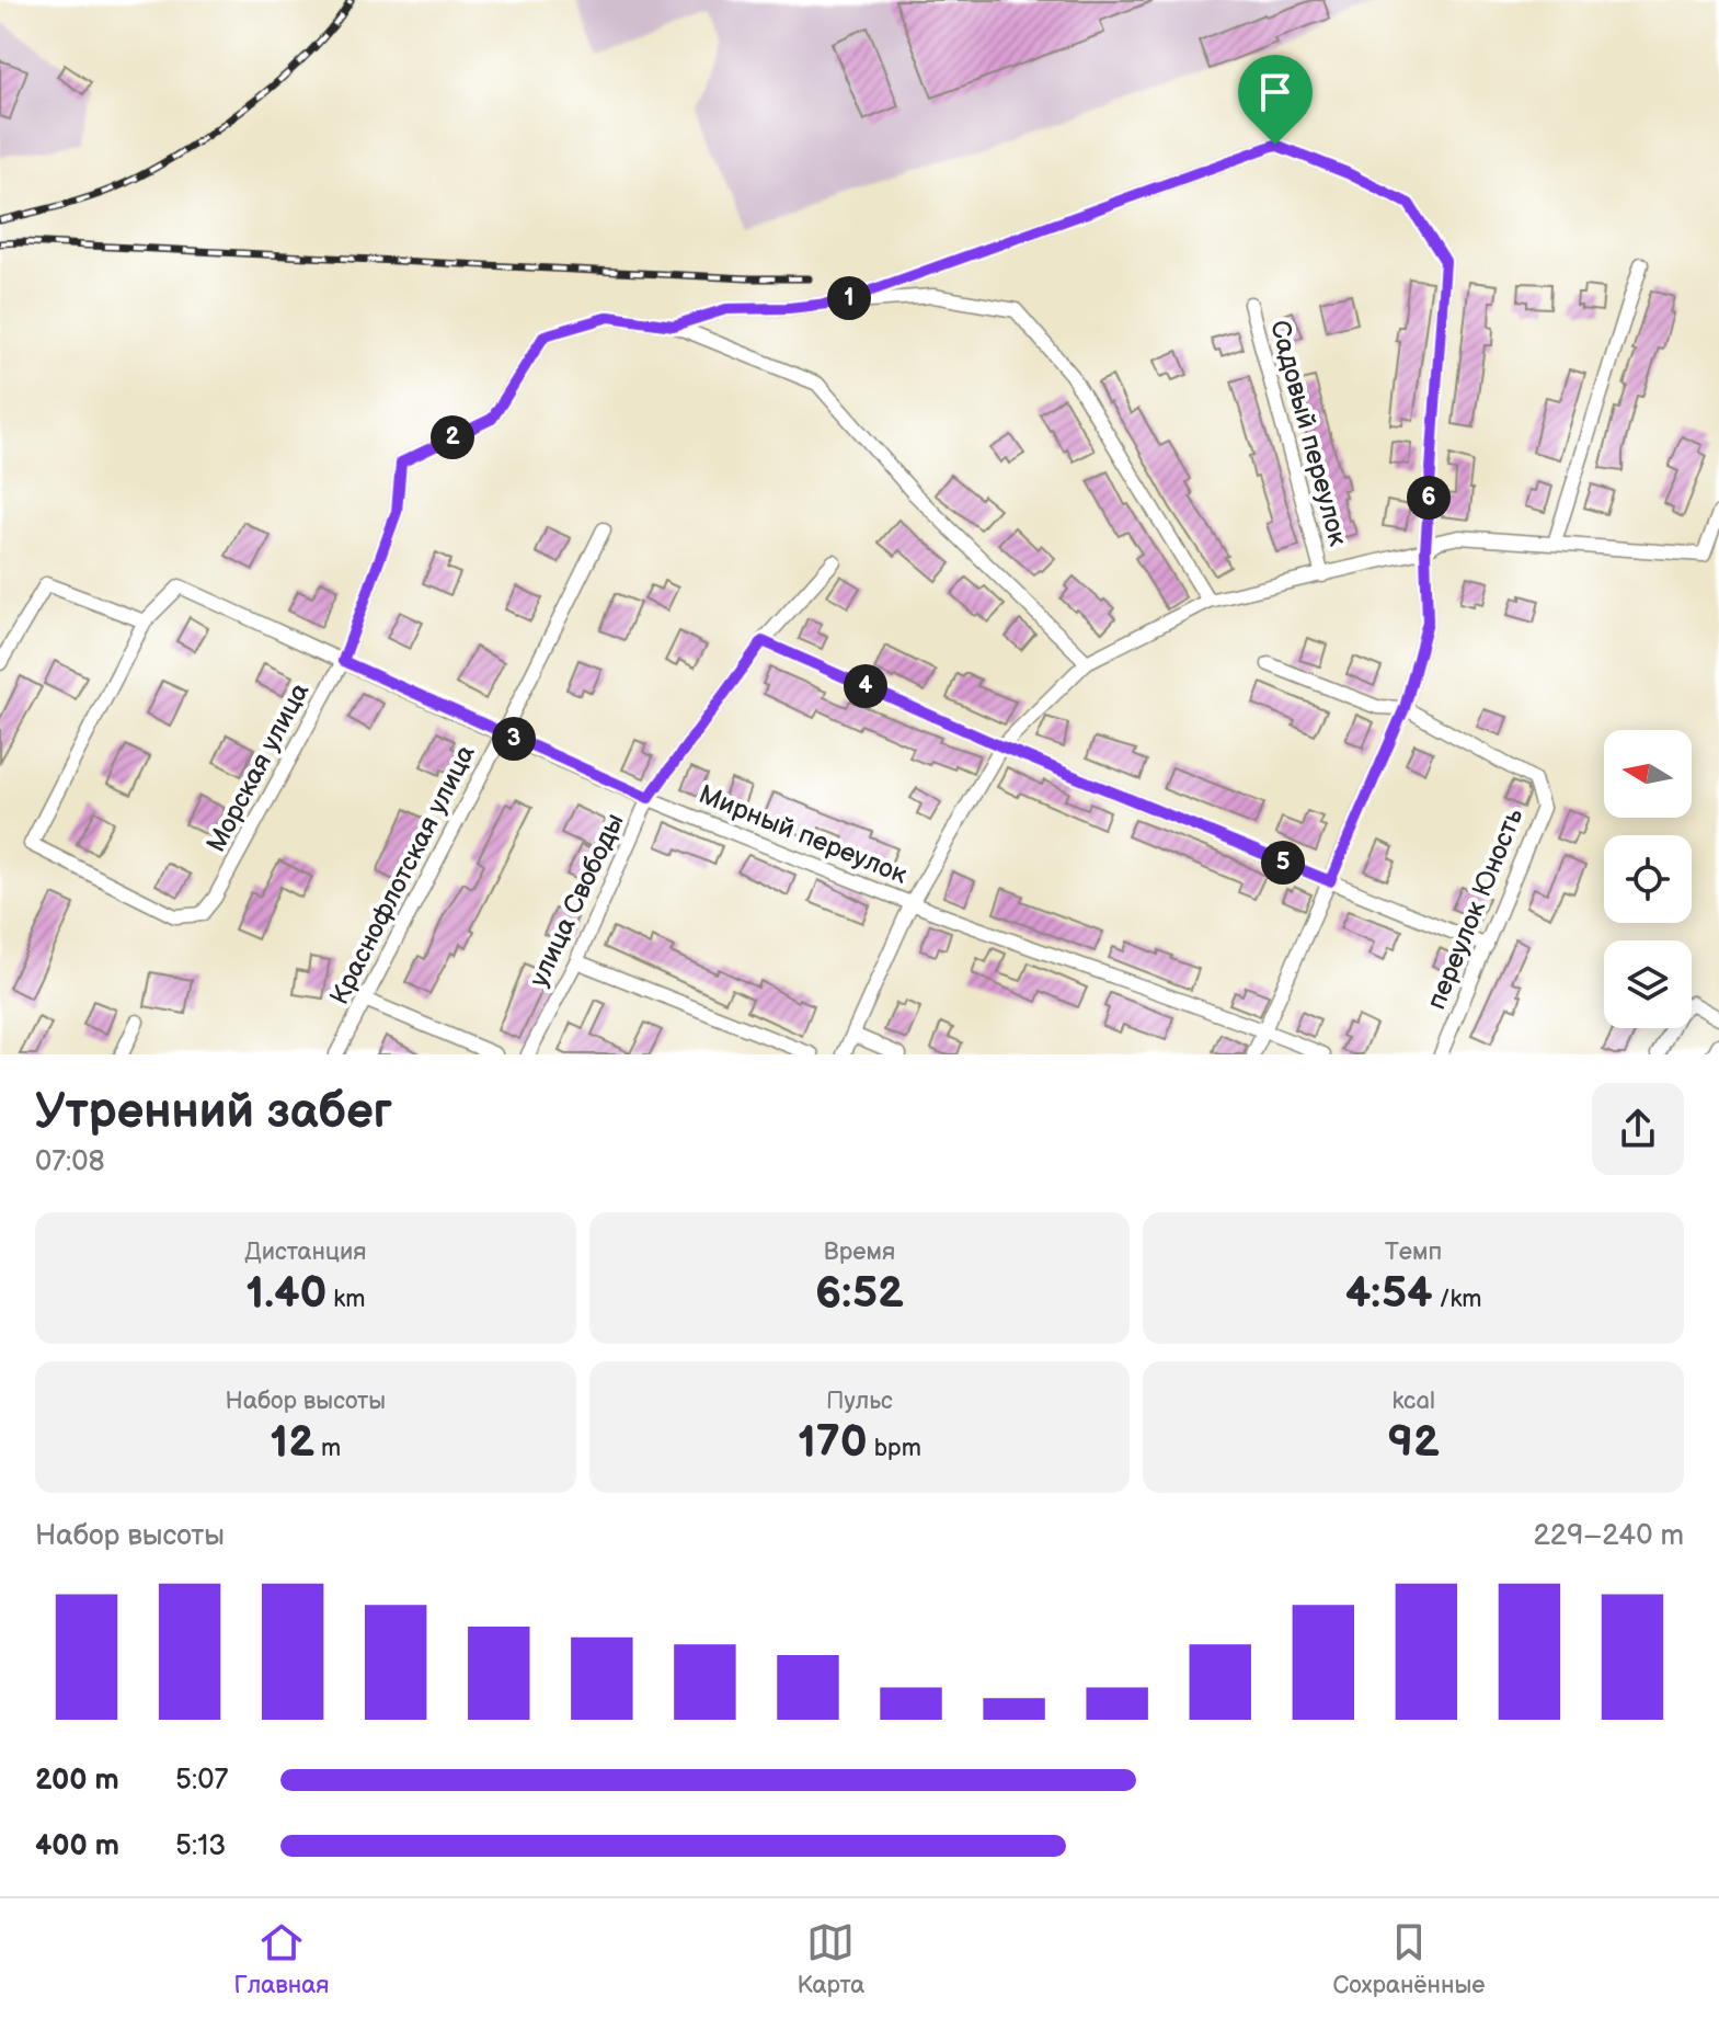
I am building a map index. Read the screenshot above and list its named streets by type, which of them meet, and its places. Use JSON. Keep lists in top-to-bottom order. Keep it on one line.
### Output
{"streets":{"street":["Садовый переулок","Морская улица","Мирный переулок","Краснофлотская улица","улица Свободы","переулок Юность"]},"crossings":[["Морская улица","Мирный переулок"],["Мирный переулок","Краснофлотская улица"],["Мирный переулок","улица Свободы"]],"north":"left","page":{"pins":["1","2","6","4","3","5"],"heading":["Утренний забег","07:08"],"stats":[["Дистанция","1.40 km"],["Время","6:52"],["Темп","4:54 /km"],["Набор высоты","12 m"],["Пульс","170 bpm"],["kcal","92"]],"chart":["Набор высоты","229–240 m"],"list":[{"name":"200 m","note":"5:07"},{"name":"400 m","note":"5:13"}],"tabs":["Главная","Карта","Сохранённые"]}}
